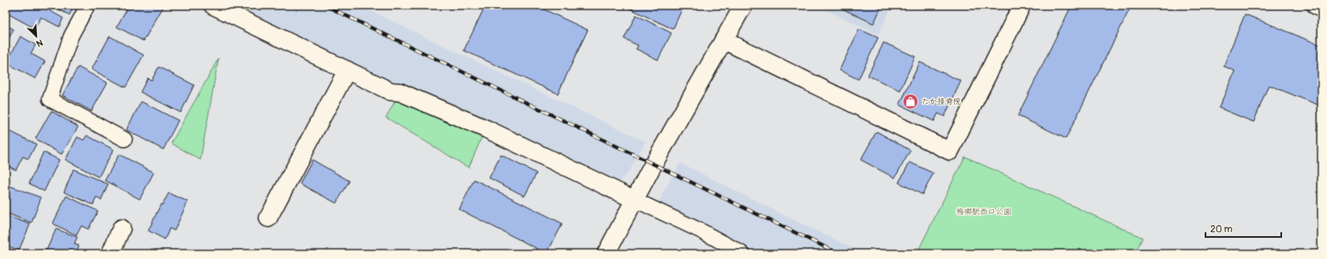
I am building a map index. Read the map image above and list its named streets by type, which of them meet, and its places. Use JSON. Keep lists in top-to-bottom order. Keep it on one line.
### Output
{"parks":["梅郷駅西口公園"],"places":{"shop":["たか接骨院"]},"scale_bar":"20 m","north":"bottom right"}
